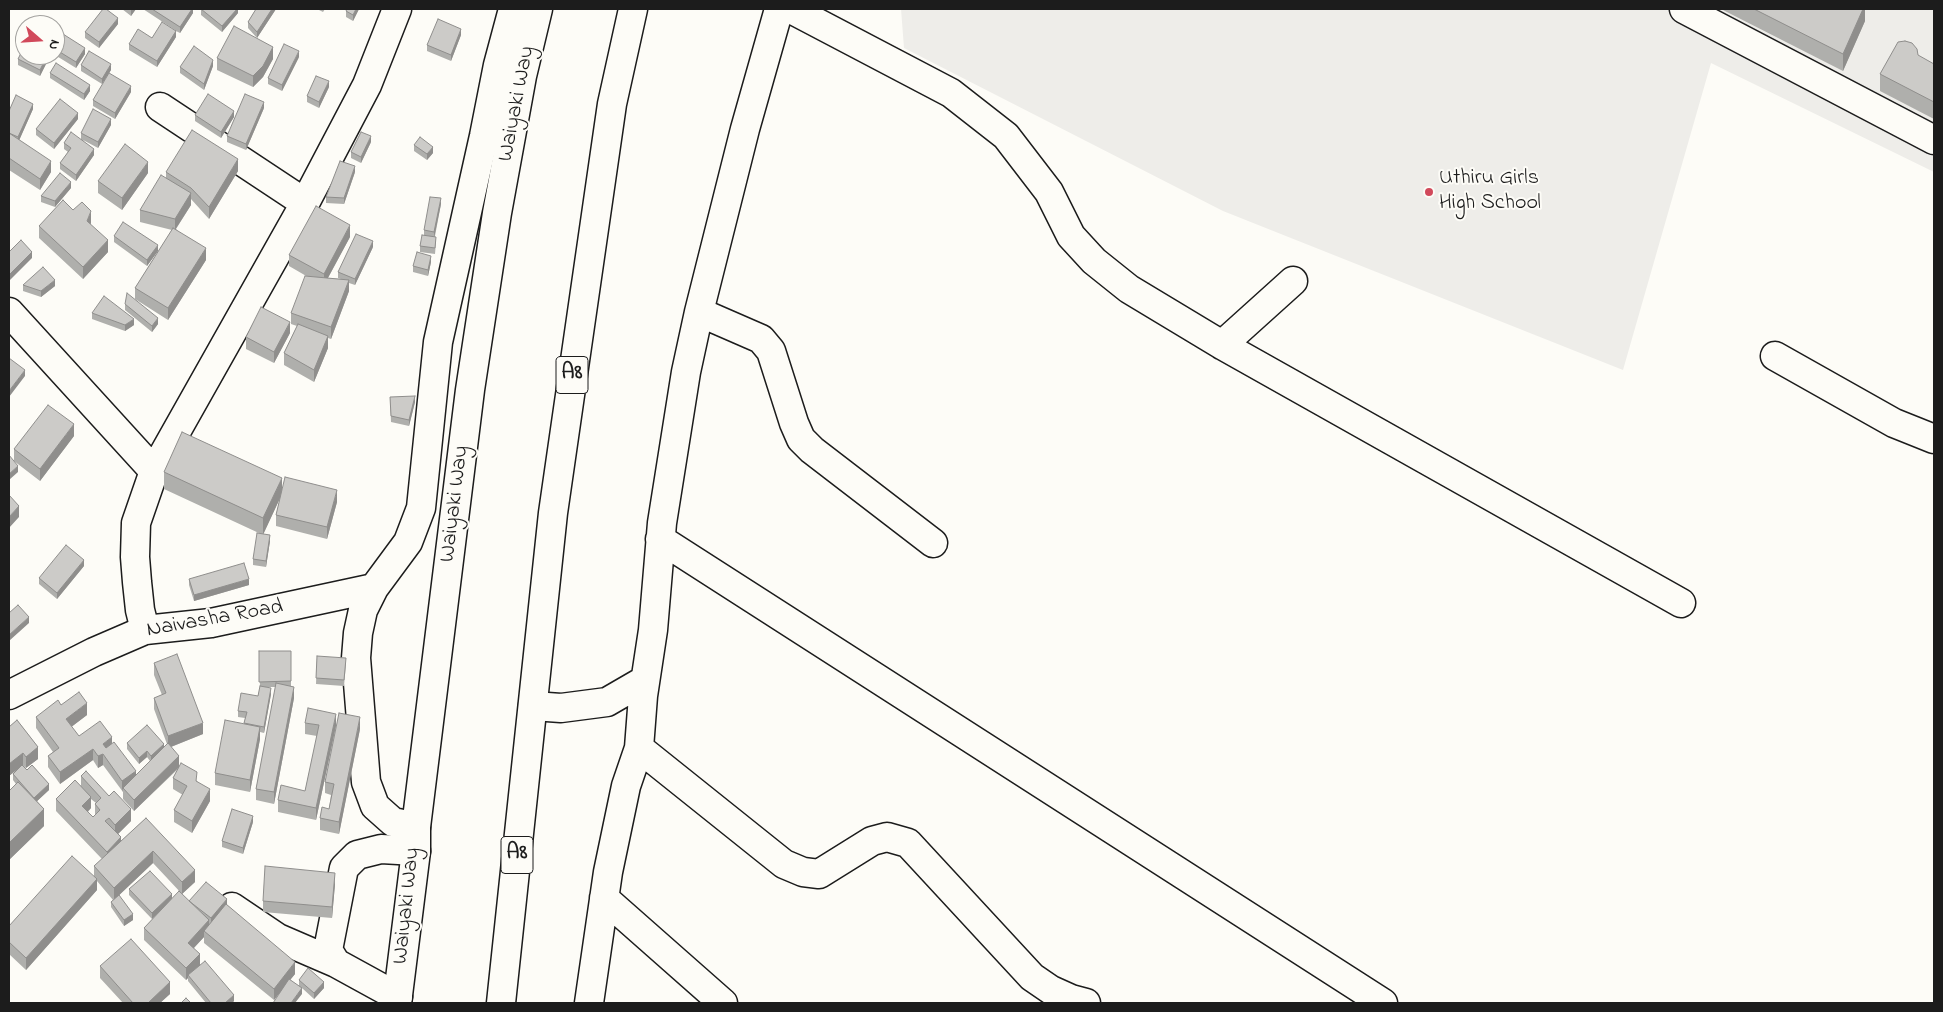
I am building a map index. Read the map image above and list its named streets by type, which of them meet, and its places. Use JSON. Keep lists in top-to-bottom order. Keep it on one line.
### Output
{"streets":{"main road":["Waiyaki Way","A8","Naivasha Road"]},"places":["Uthiru Girls High School"],"north":"right"}
